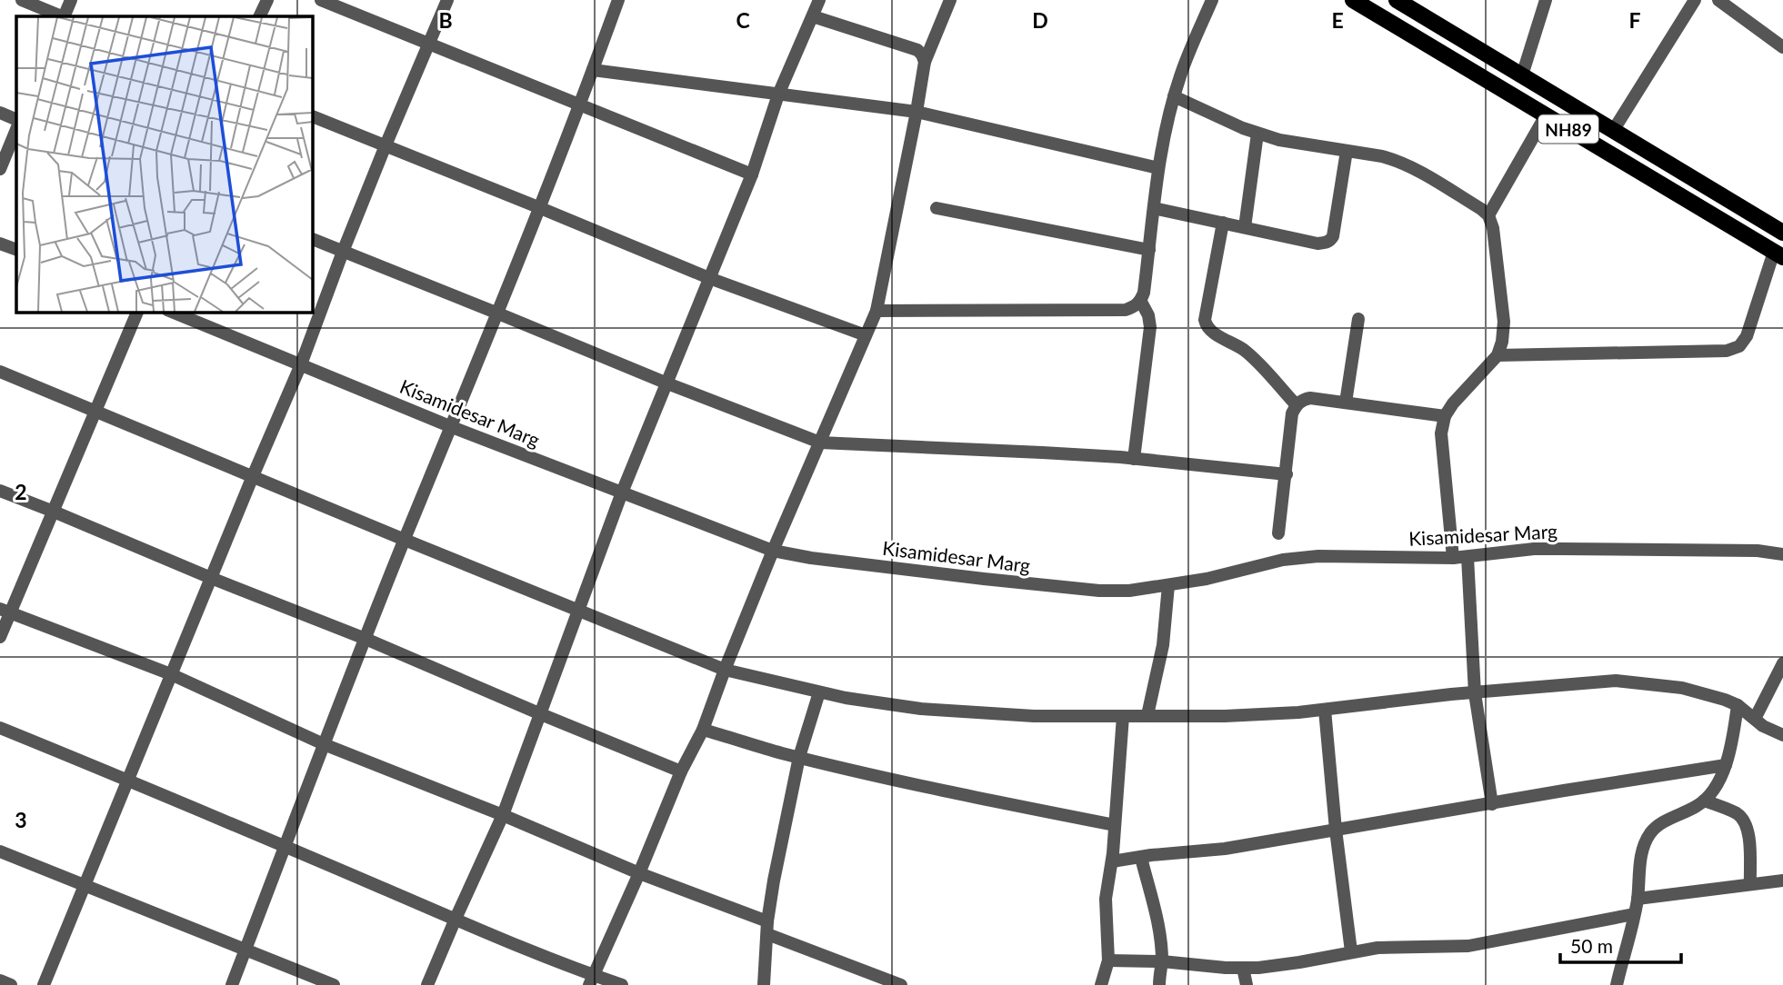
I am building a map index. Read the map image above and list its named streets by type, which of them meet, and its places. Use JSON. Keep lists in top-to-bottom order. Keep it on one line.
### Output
{"streets":{"main road":["NH89"],"street":["Kisamidesar Marg"]},"scale_bar":"50 m","grid":{"columns":["B","C","D","E","F"],"rows":["2","3"]}}
